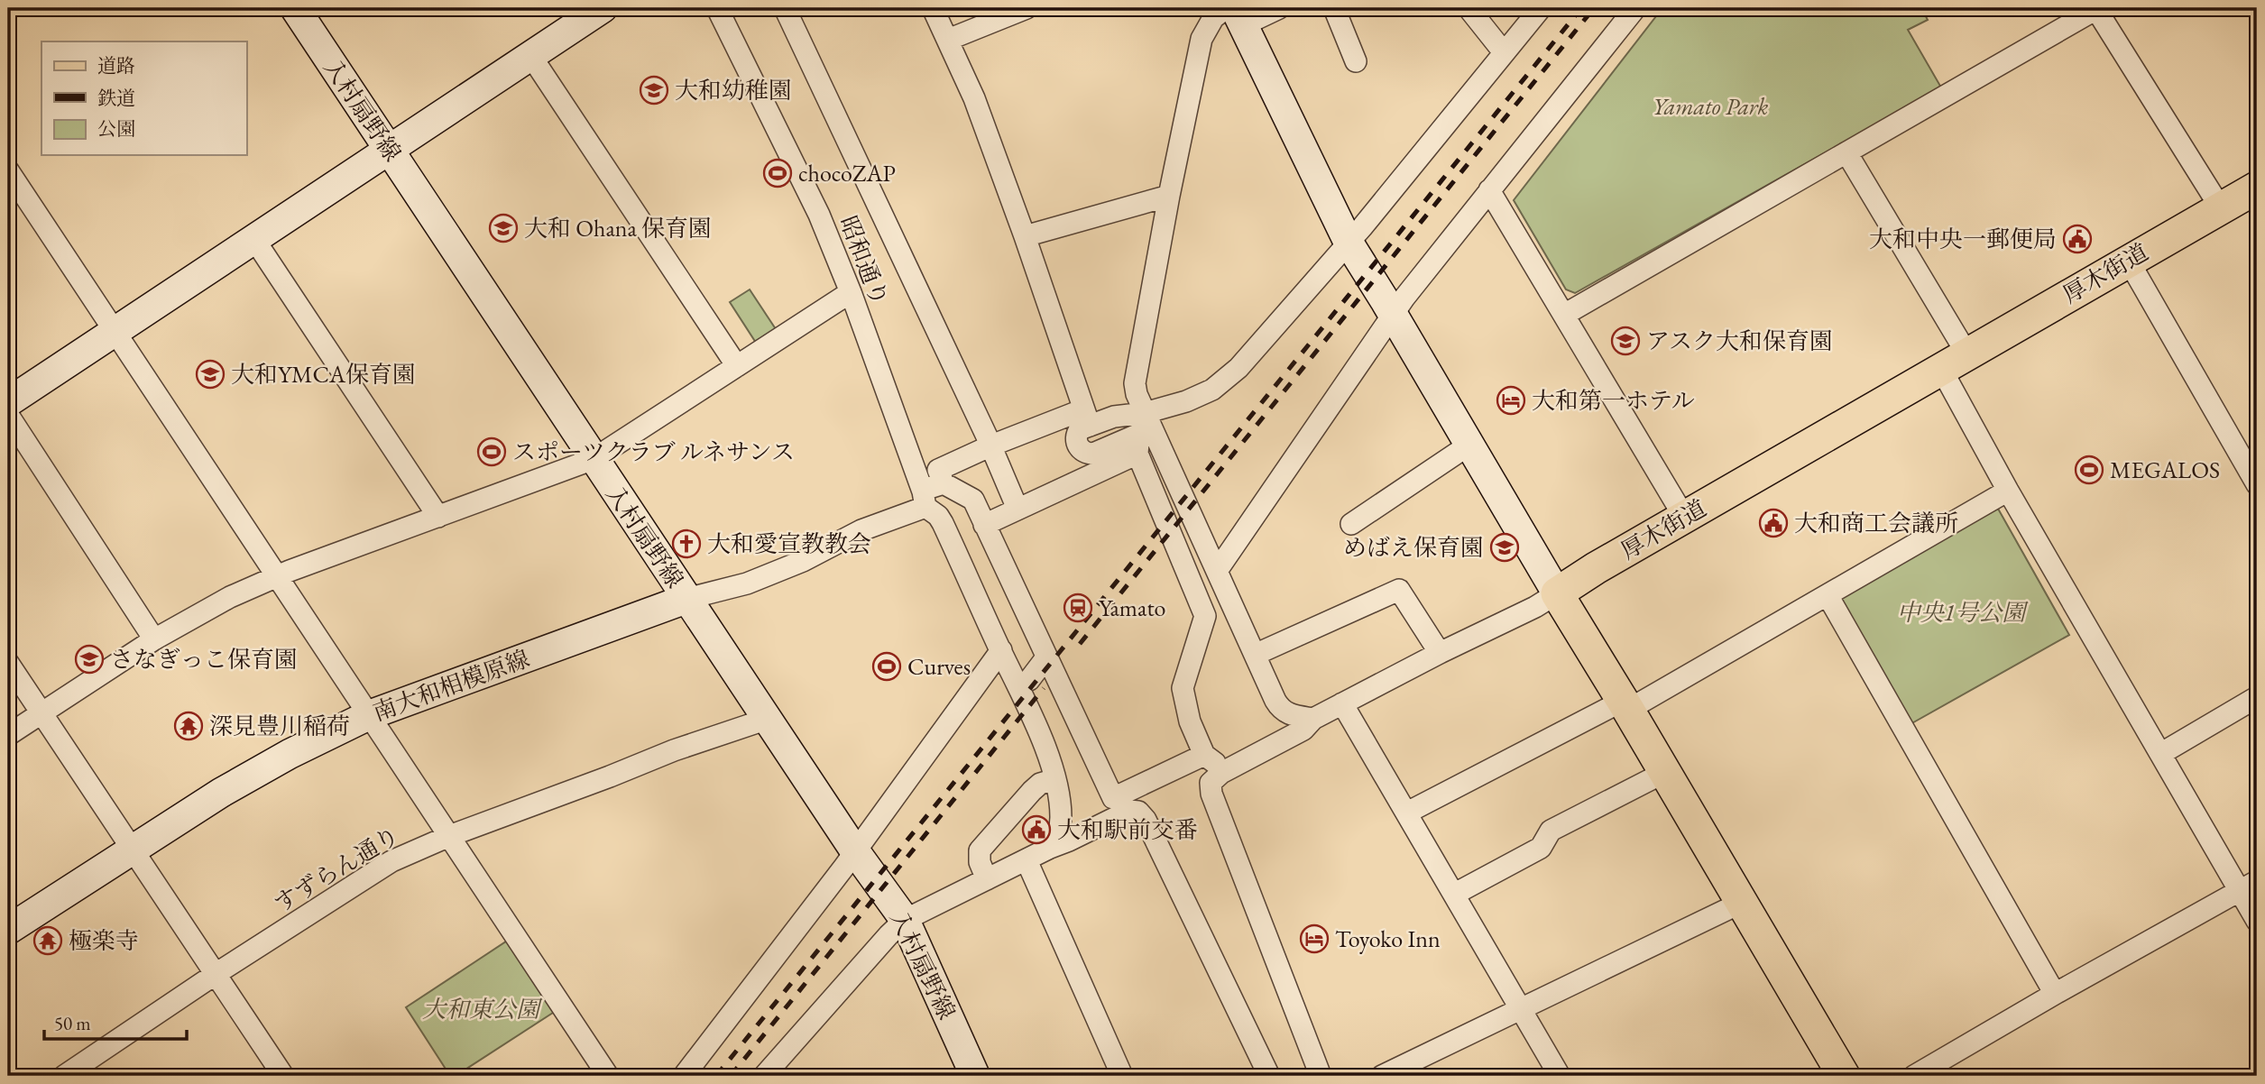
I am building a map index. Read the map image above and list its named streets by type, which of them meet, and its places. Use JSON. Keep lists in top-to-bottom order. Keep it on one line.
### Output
{"streets":{"main road":["厚木街道"],"street":["入村扇野線","昭和通り","南大和相模原線","すずらん通り"]},"crossings":[["入村扇野線","南大和相模原線"],["入村扇野線","すずらん通り"],["昭和通り","南大和相模原線"]],"parks":["Yamato Park","中央1号公園","大和東公園"],"places":{"school or university":["大和幼稚園","大和 Ohana 保育園","アスク大和保育園","大和YMCA保育園","めばえ保育園","さなぎっこ保育園"],"sports":["chocoZAP","スポーツクラブ ルネサンス","MEGALOS","Curves"],"public building":["大和中央一郵便局","大和商工会議所","大和駅前交番"],"hotel":["大和第一ホテル","Toyoko Inn"],"church":["大和愛宣教教会"],"station":["Yamato"],"temple":["深見豊川稲荷","極楽寺"]},"legend":["道路","鉄道","公園"],"scale_bar":"50 m"}
